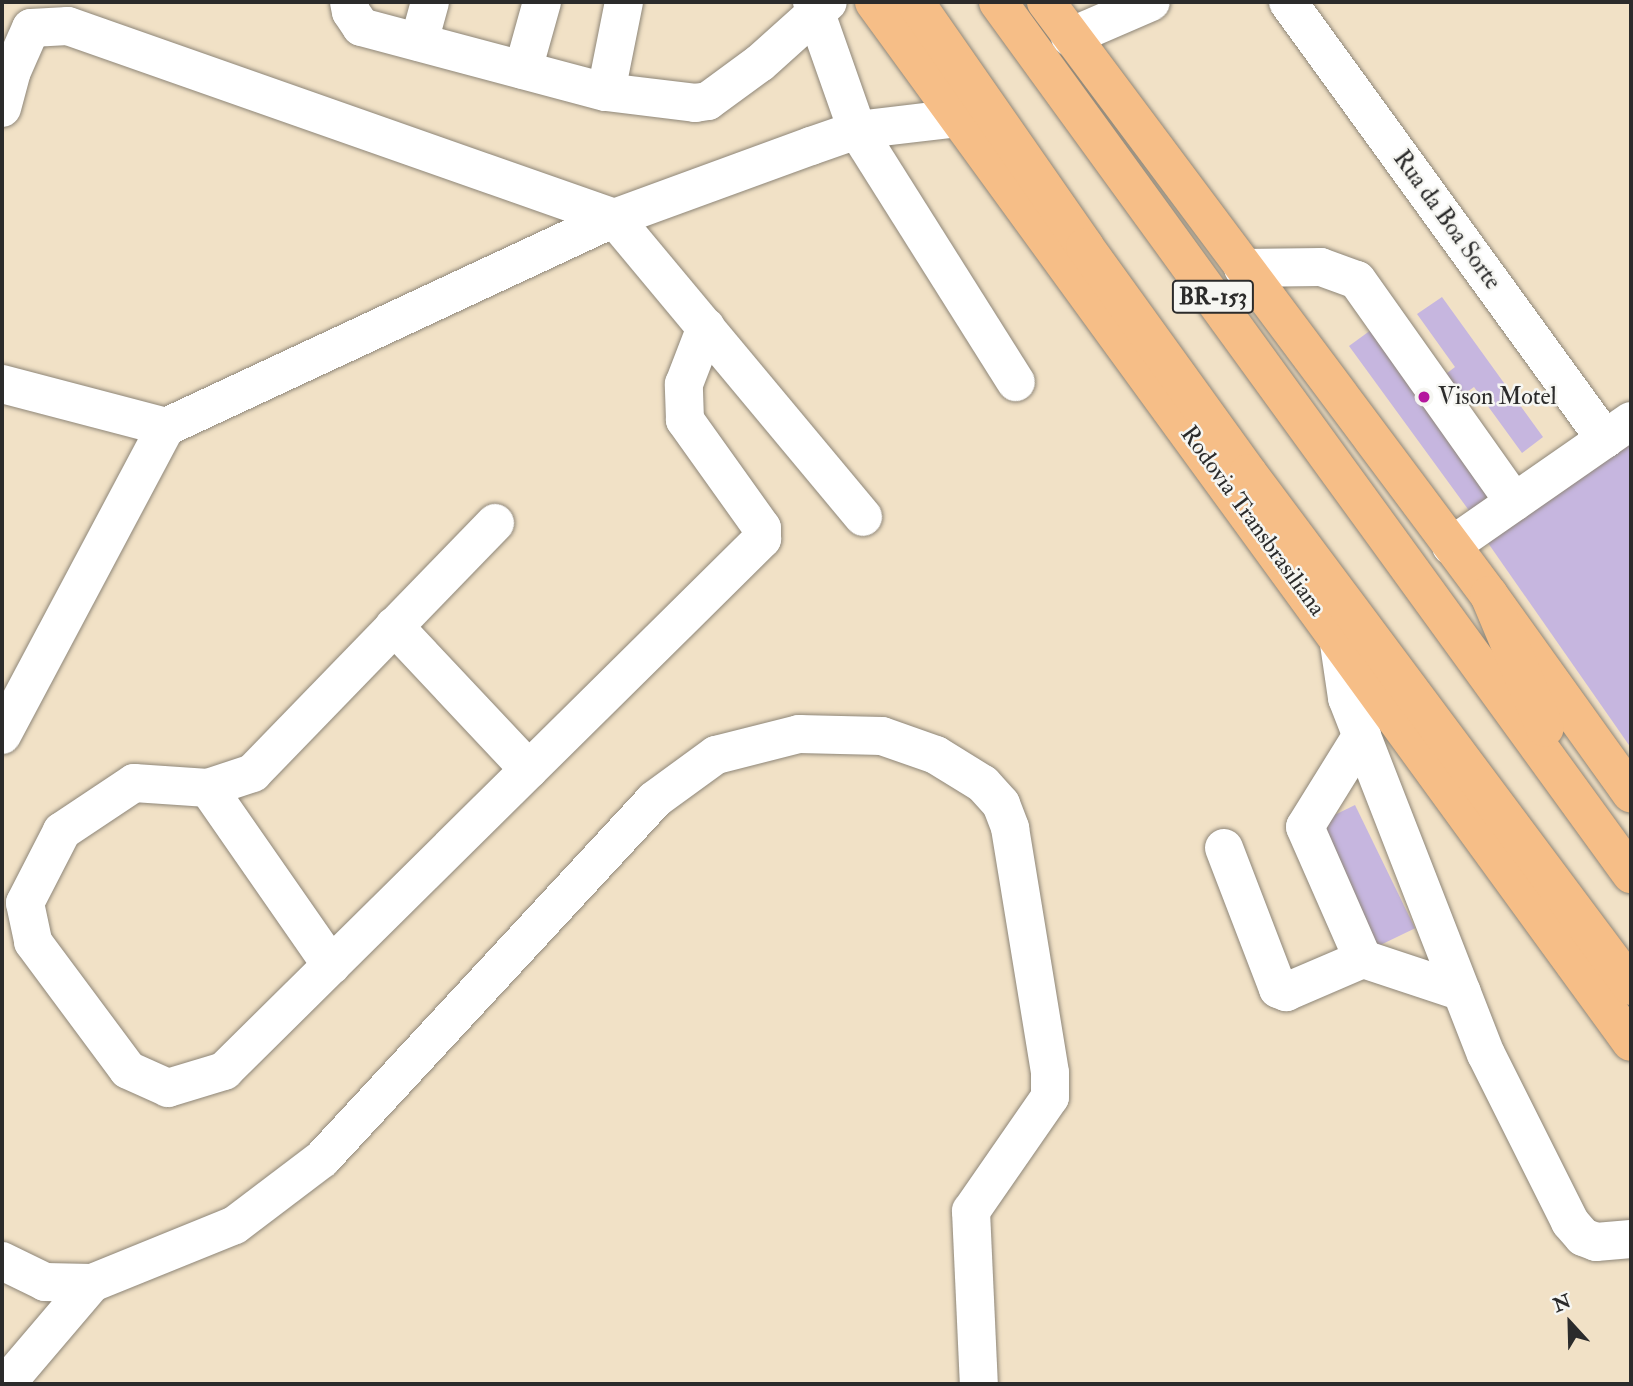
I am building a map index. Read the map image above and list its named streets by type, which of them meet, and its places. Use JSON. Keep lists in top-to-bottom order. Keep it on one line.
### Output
{"streets":{"main road":["BR-153","Rodovia Transbrasiliana"],"street":["Rua da Boa Sorte"]},"places":["Vison Motel"],"north":"top"}
